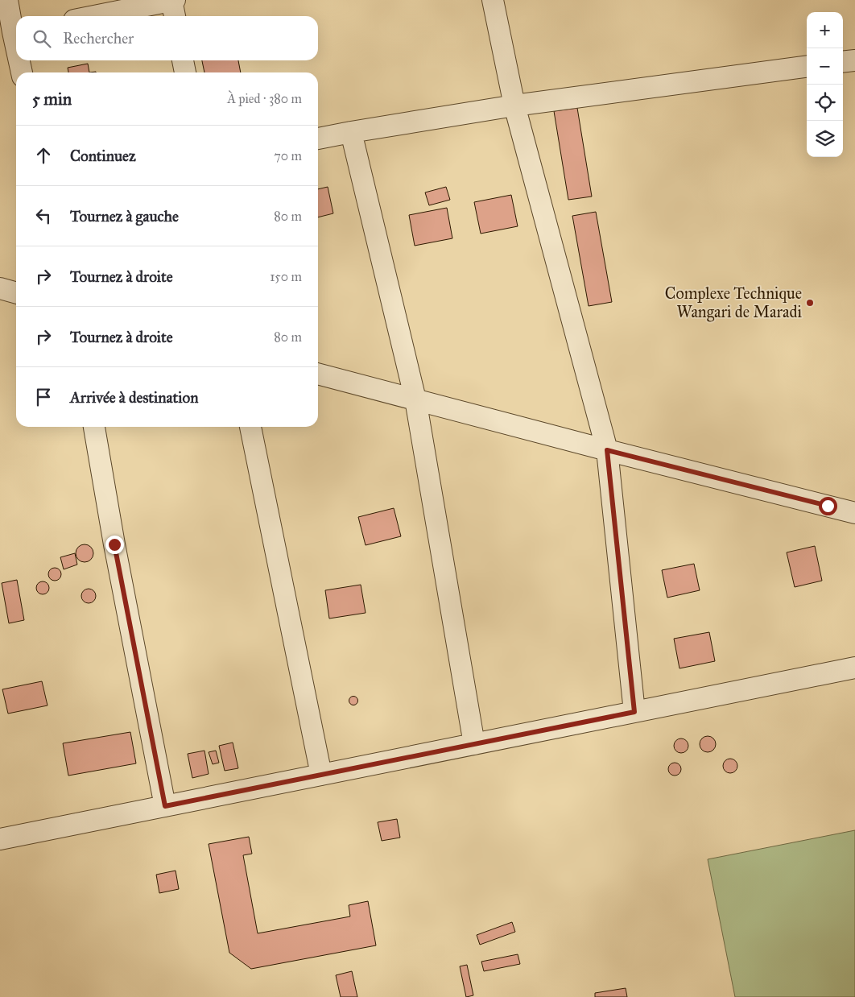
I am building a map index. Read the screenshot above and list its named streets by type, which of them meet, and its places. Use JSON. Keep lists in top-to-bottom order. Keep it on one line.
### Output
{"places":["Complexe Technique Wangari de Maradi"],"page":{"map_buttons":["+","−"],"search":"Rechercher","heading":["5 min","À pied · 380 m"],"list":[["Continuez","70 m"],["Tournez à gauche","80 m"],["Tournez à droite","150 m"],["Tournez à droite","80 m"],"Arrivée à destination"]}}
